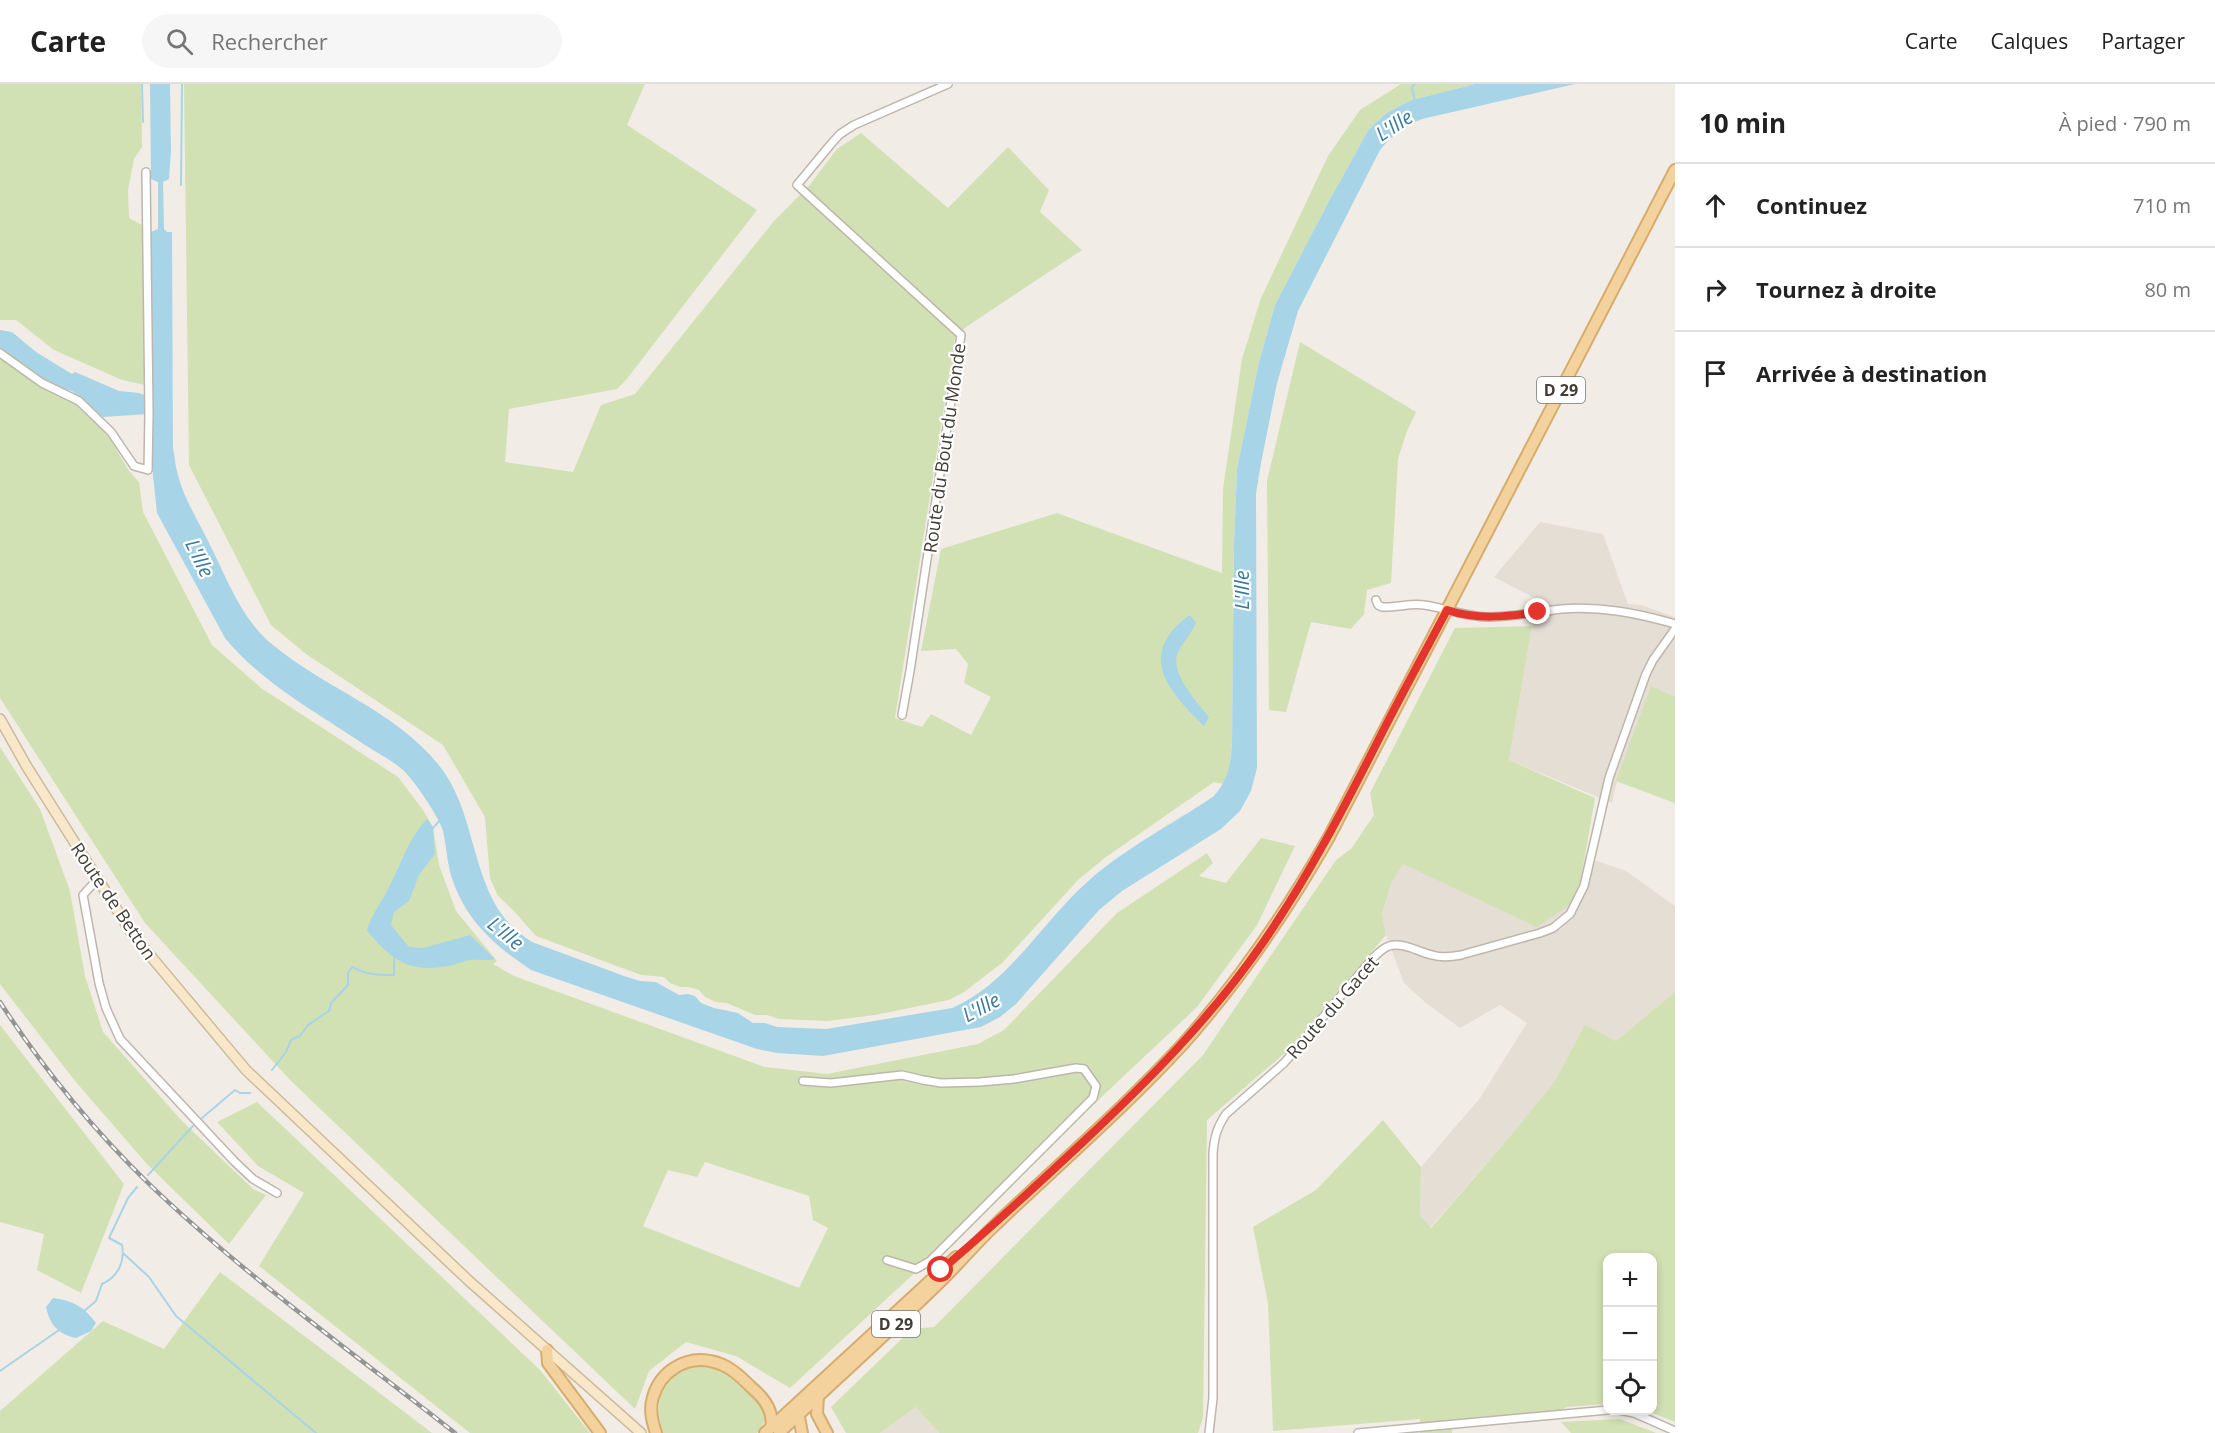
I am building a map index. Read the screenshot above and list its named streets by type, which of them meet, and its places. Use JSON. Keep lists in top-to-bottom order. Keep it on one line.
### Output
{"streets":{"main road":["D 29","Route de Betton"],"street":["Route du Bout du Monde","Route du Gacet"]},"water":["L'Ille"],"page":{"header":"Carte","search":"Rechercher","nav":["Carte","Calques","Partager"],"heading":["10 min","À pied · 790 m"],"list":[["Continuez","710 m"],["Tournez à droite","80 m"],"Arrivée à destination"],"map_buttons":["+","−"]}}
